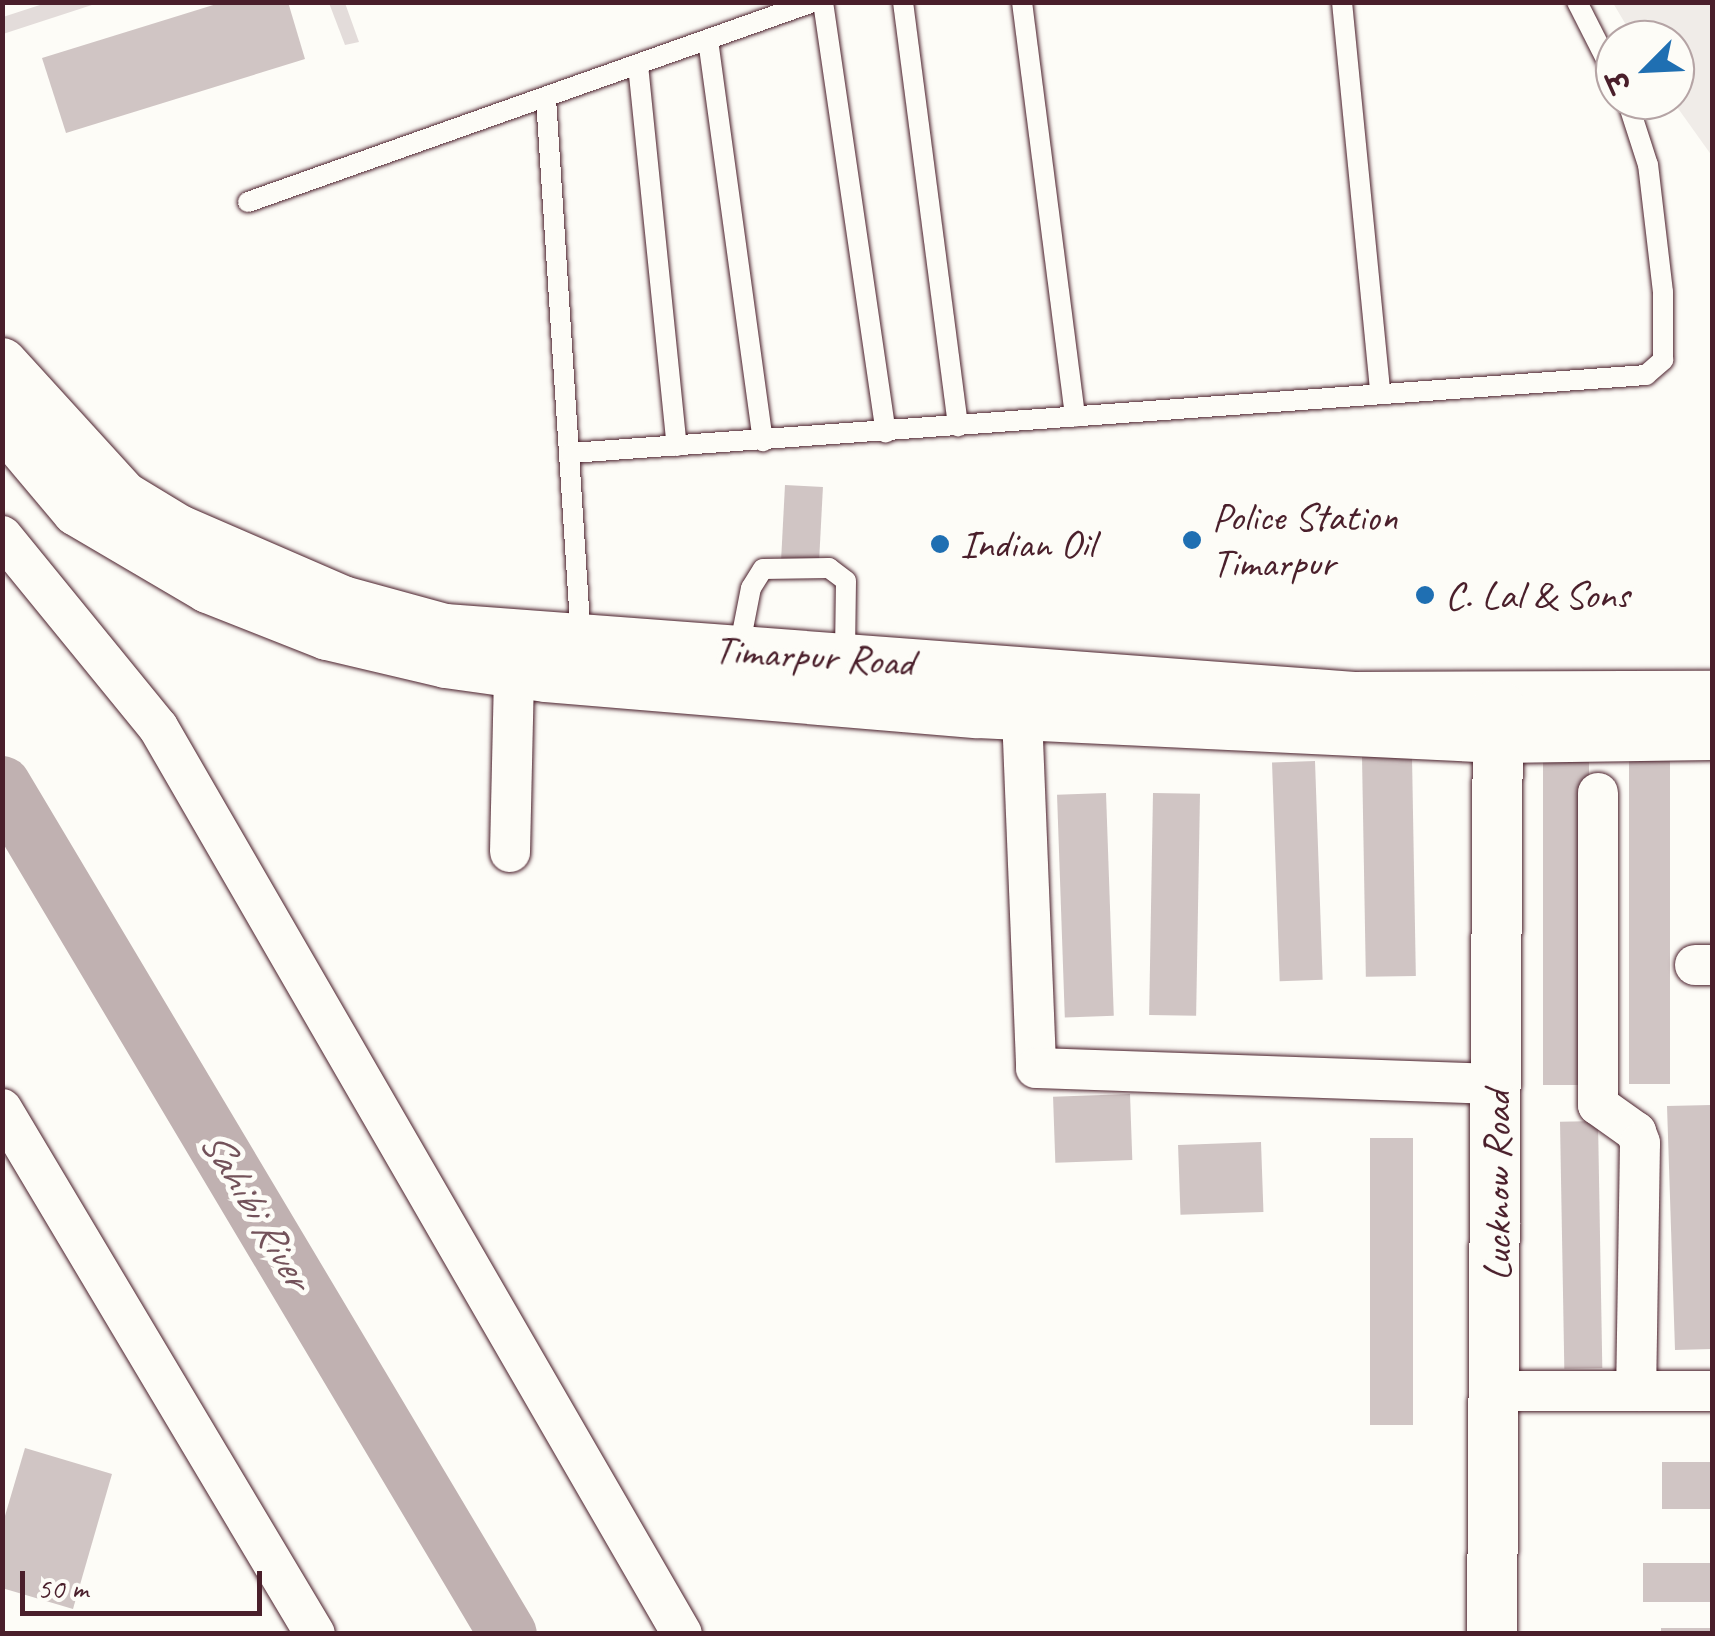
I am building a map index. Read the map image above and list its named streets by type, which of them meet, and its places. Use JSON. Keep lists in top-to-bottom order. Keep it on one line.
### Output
{"streets":{"street":["Timarpur Road","Lucknow Road"]},"crossings":[["Timarpur Road","Lucknow Road"]],"water":["Sahibi River"],"places":["Police Station Timarpur","Indian Oil","C. Lal & Sons"],"scale_bar":"50 m","north":"bottom left"}
